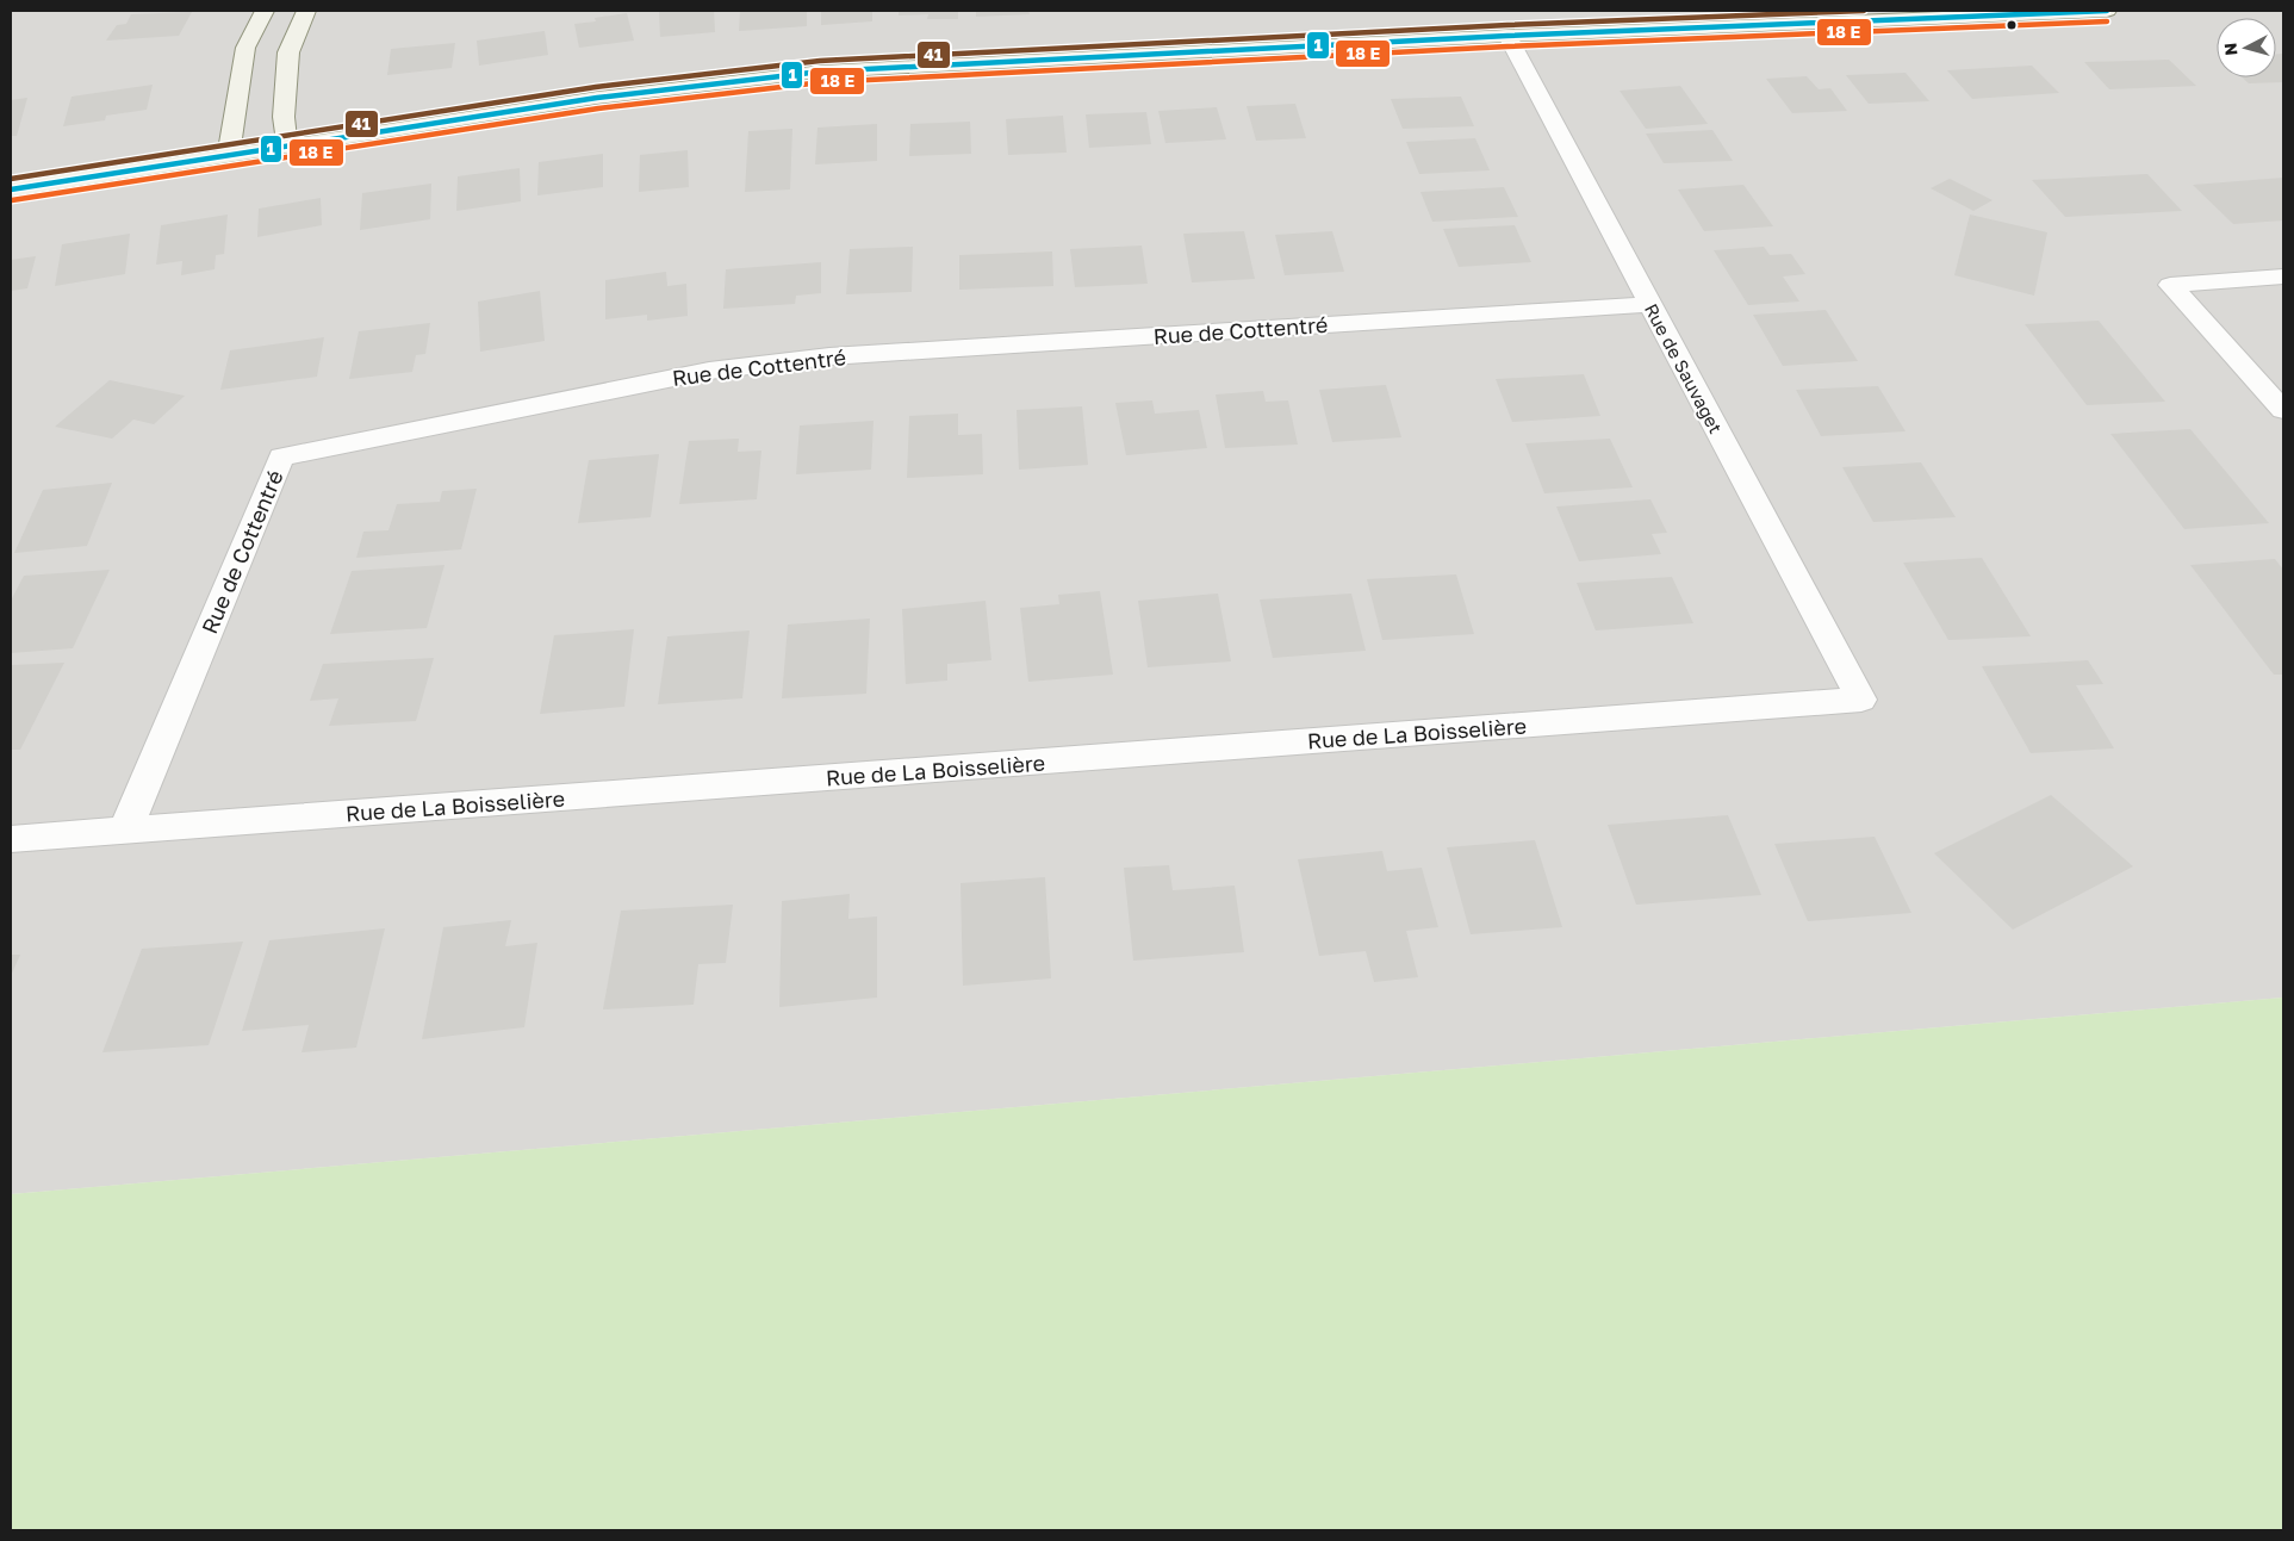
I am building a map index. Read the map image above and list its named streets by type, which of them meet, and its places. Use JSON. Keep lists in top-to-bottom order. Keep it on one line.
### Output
{"streets":{"street":["Rue de Cottentré","Rue de Sauvaget","Rue de La Boisselière"]},"crossings":[["Rue de Cottentré","Rue de Sauvaget"],["Rue de Cottentré","Rue de La Boisselière"],["Rue de Sauvaget","Rue de La Boisselière"]],"lines":["transit line 1","transit line 41"],"north":"left"}
